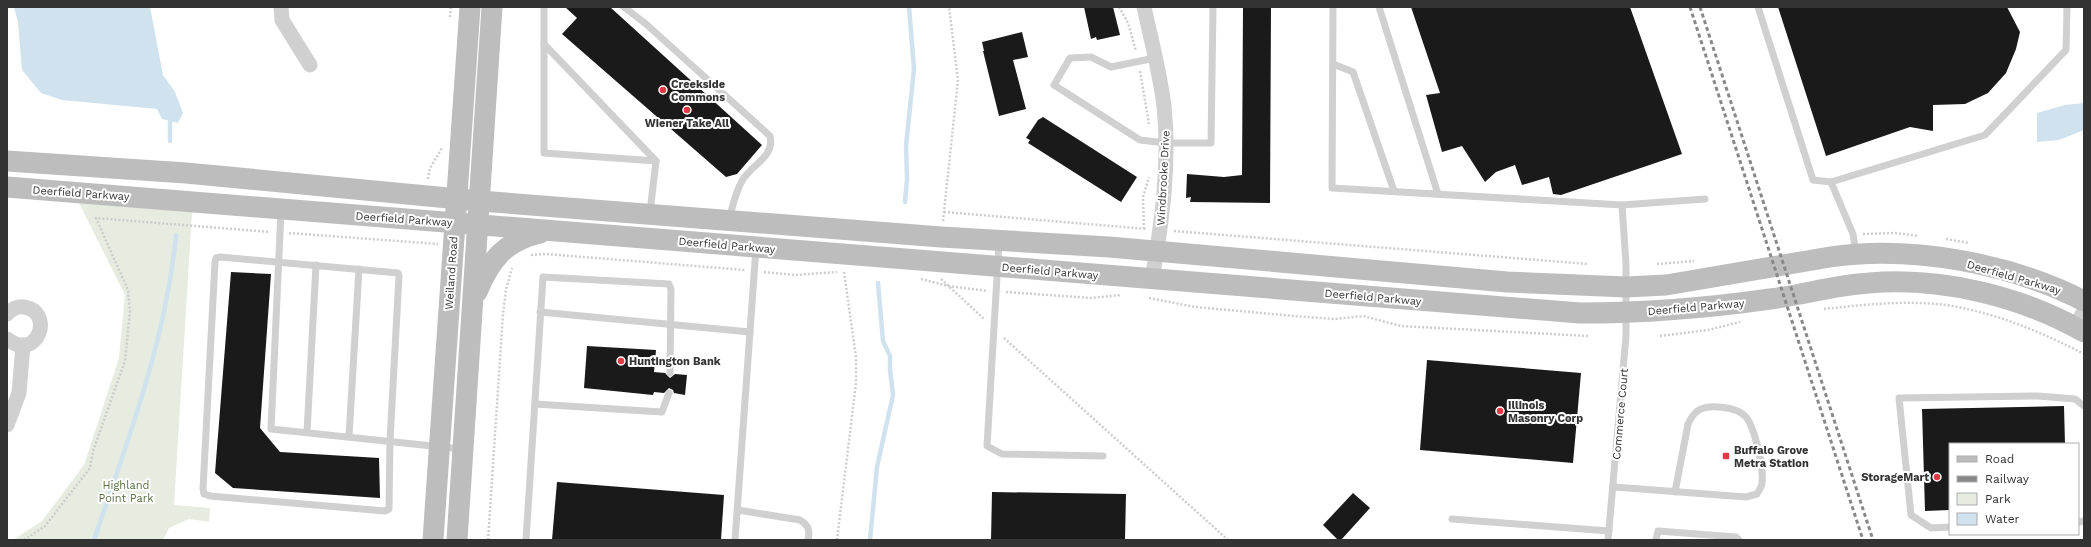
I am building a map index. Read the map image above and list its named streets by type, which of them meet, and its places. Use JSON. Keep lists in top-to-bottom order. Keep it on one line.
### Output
{"streets":{"main road":["Deerfield Parkway","Weiland Road"],"street":["Windbrooke Drive"],"lane":["Commerce Court"]},"crossings":[["Windbrooke Drive","Deerfield Parkway"],["Deerfield Parkway","Weiland Road"],["Deerfield Parkway","Commerce Court"]],"parks":["Highland Point Park"],"places":{"other":["Creekside Commons","Wiener Take All","Huntington Bank","Illinois Masonry Corp","StorageMart"],"transit":["Buffalo Grove Metra Station"]},"legend":["Road","Railway","Park","Water"]}
